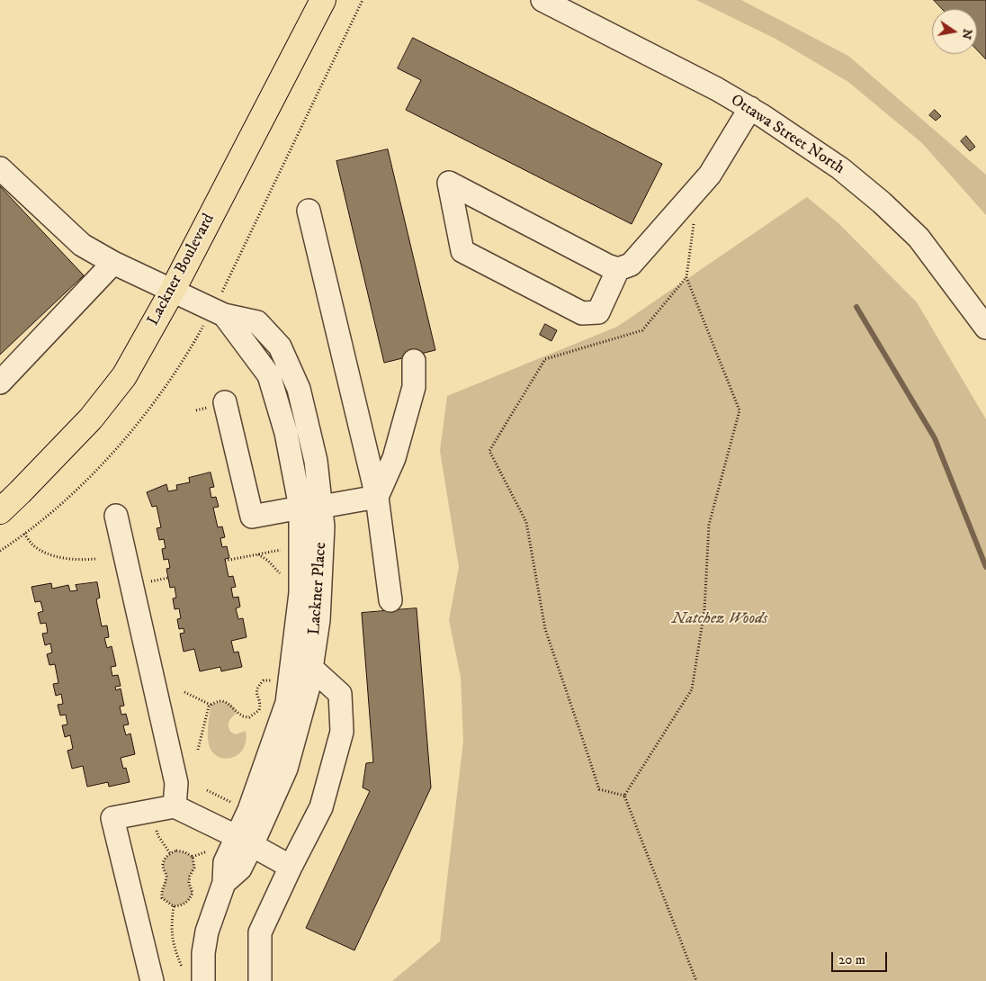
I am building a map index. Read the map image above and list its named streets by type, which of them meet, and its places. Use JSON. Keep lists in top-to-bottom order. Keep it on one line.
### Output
{"streets":{"main road":["Lackner Boulevard"],"street":["Ottawa Street North","Lackner Place"]},"crossings":[["Lackner Boulevard","Lackner Place"]],"parks":["Natchez Woods"],"scale_bar":"20 m","north":"right"}
